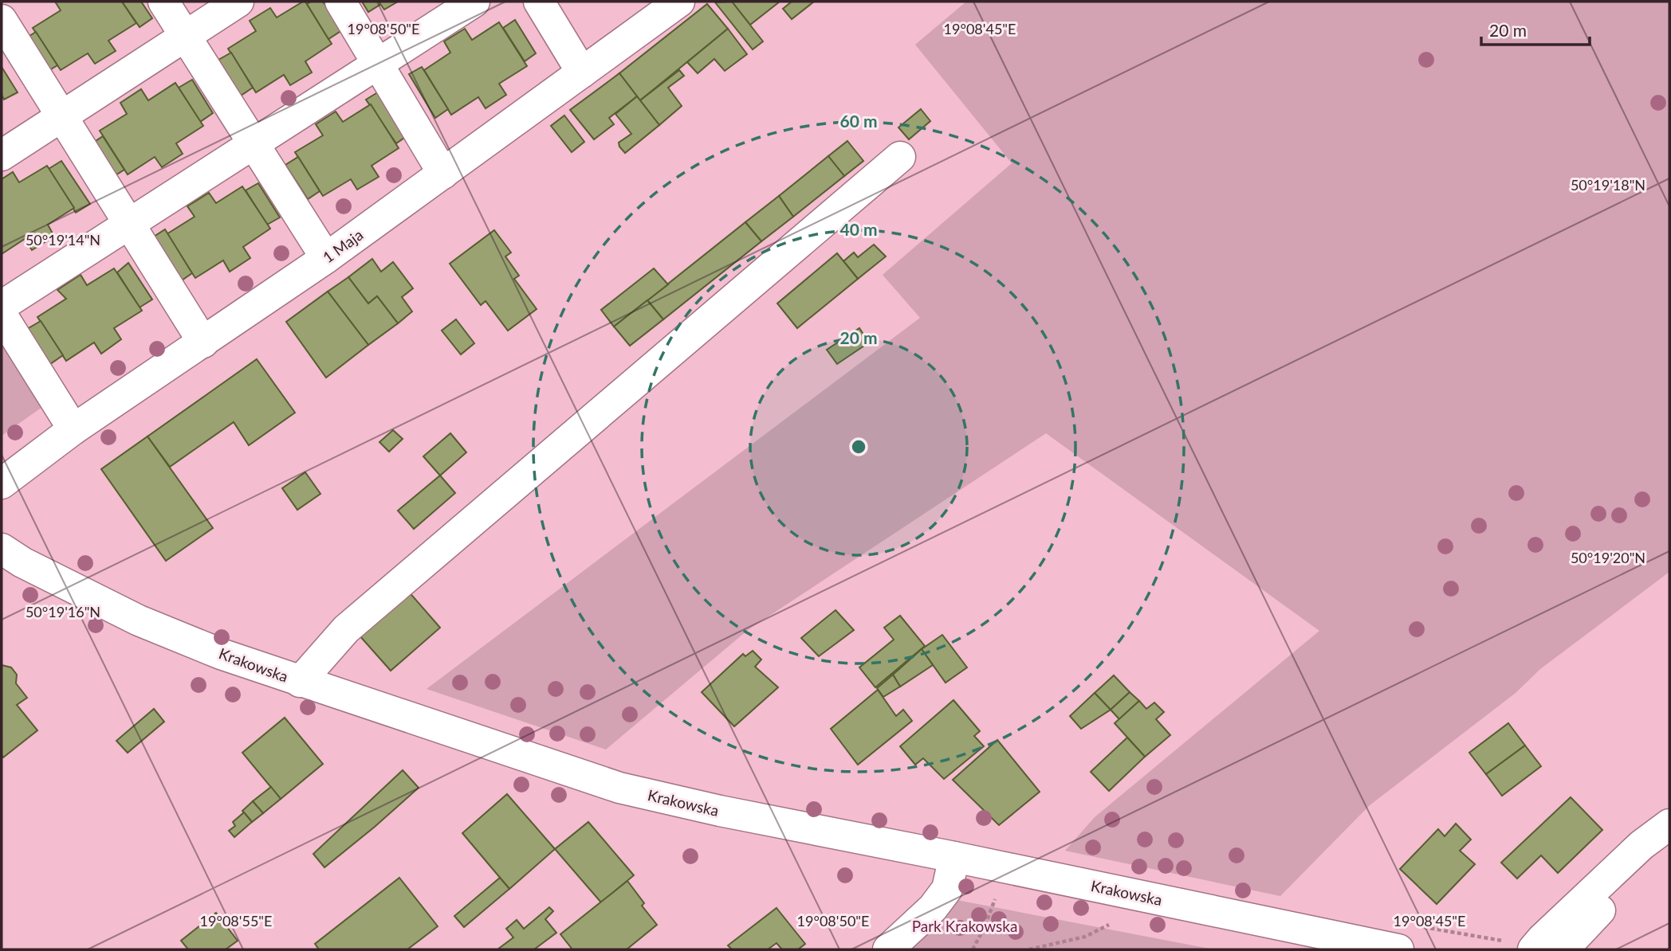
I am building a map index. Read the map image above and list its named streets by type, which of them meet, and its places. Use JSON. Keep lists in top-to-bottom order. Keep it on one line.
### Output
{"streets":{"street":["1 Maja","Krakowska"]},"parks":["Park Krakowska"],"scale_bar":"20 m","coordinates":["19°08'50\"E","19°08'45\"E","50°19'18\"N","50°19'14\"N","50°19'20\"N","50°19'16\"N","19°08'55\"E"],"rings":["60 m","40 m","20 m"]}
